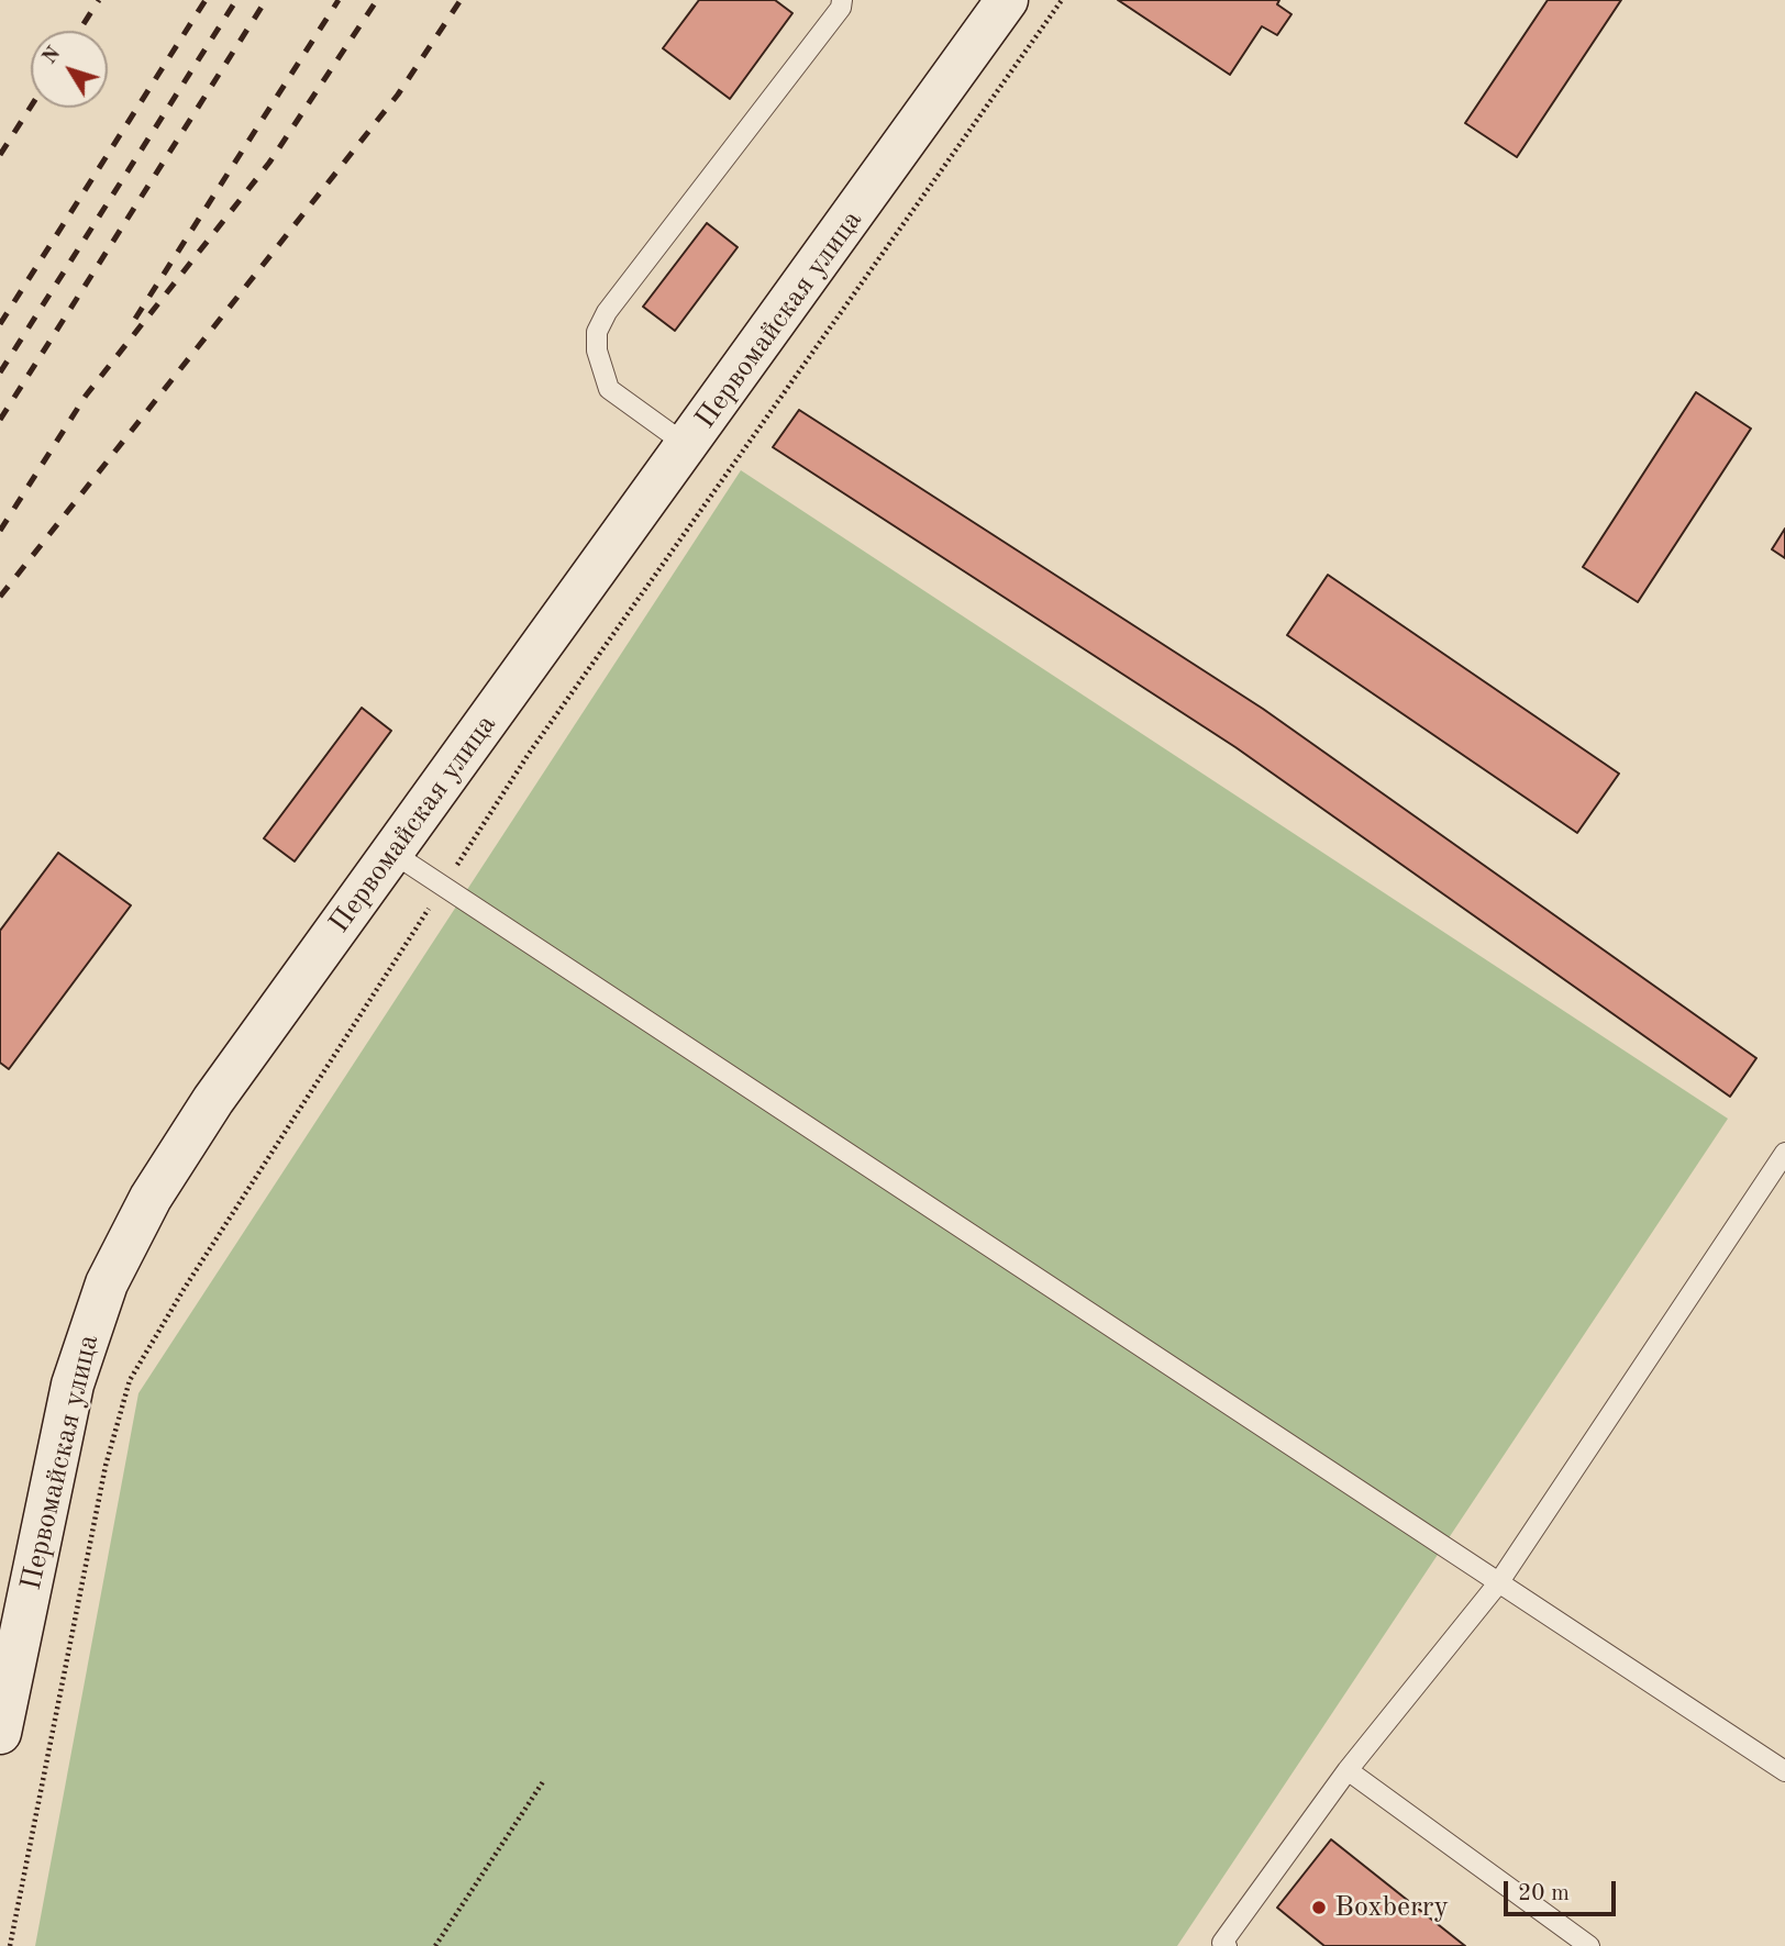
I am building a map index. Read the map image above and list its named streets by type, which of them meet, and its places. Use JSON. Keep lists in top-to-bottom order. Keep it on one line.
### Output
{"streets":{"main road":["Первомайская улица"]},"places":["Boxberry"],"scale_bar":"20 m","north":"top left"}
